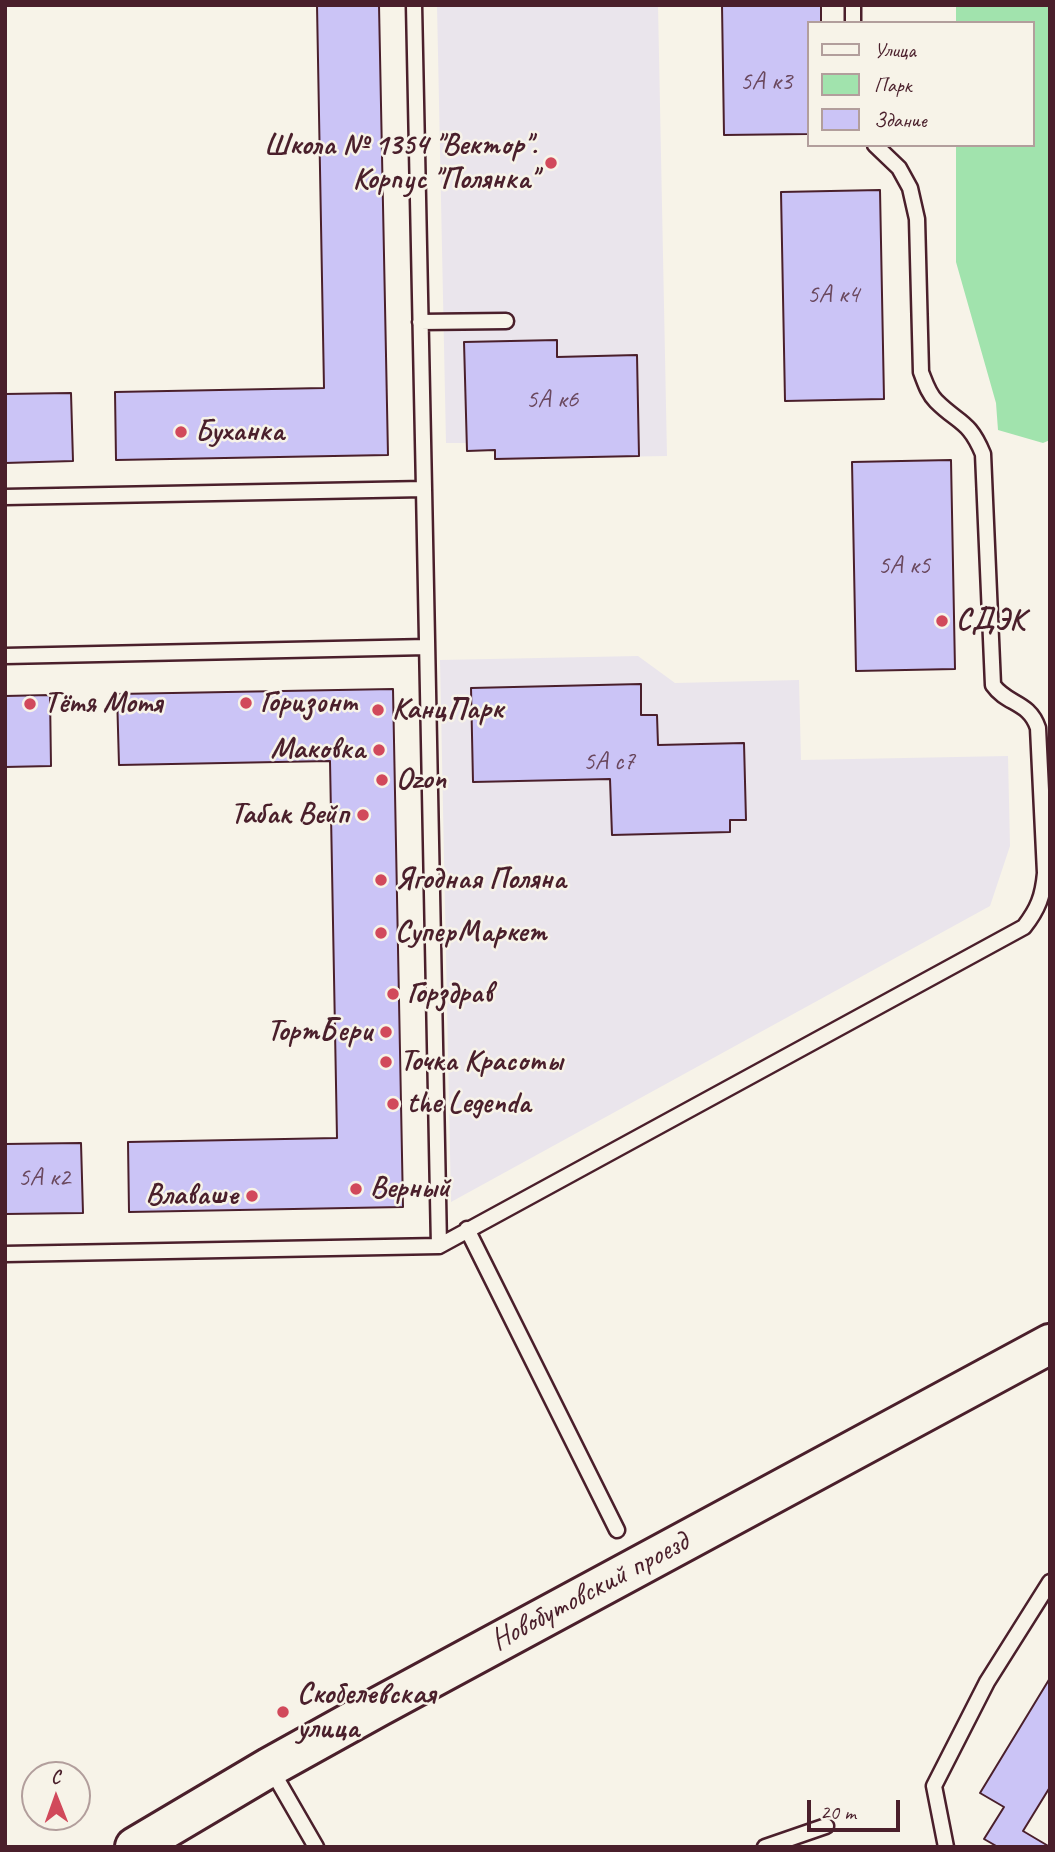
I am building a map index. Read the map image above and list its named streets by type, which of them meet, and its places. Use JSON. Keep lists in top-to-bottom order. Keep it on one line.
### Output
{"streets":{"street":["Новобутовский проезд"]},"places":["Школа № 1354 \"Вектор\". Корпус \"Полянка\"","Буханка","СДЭК","Горизонт","Тётя Мотя","КанцПарк","Маковка","Ozon","Табак Вейп","Ягодная Поляна","СуперМаркет","Горздрав","ТортБери","Точка Красоты","the Legenda","Верный","Влаваше","Скобелевская улица"],"house_numbers":["5А к3","5А к4","5А к6","5А к5","5А с7","5А к2"],"legend":["Улица","Парк","Здание"],"scale_bar":"20 m","north":"top"}
